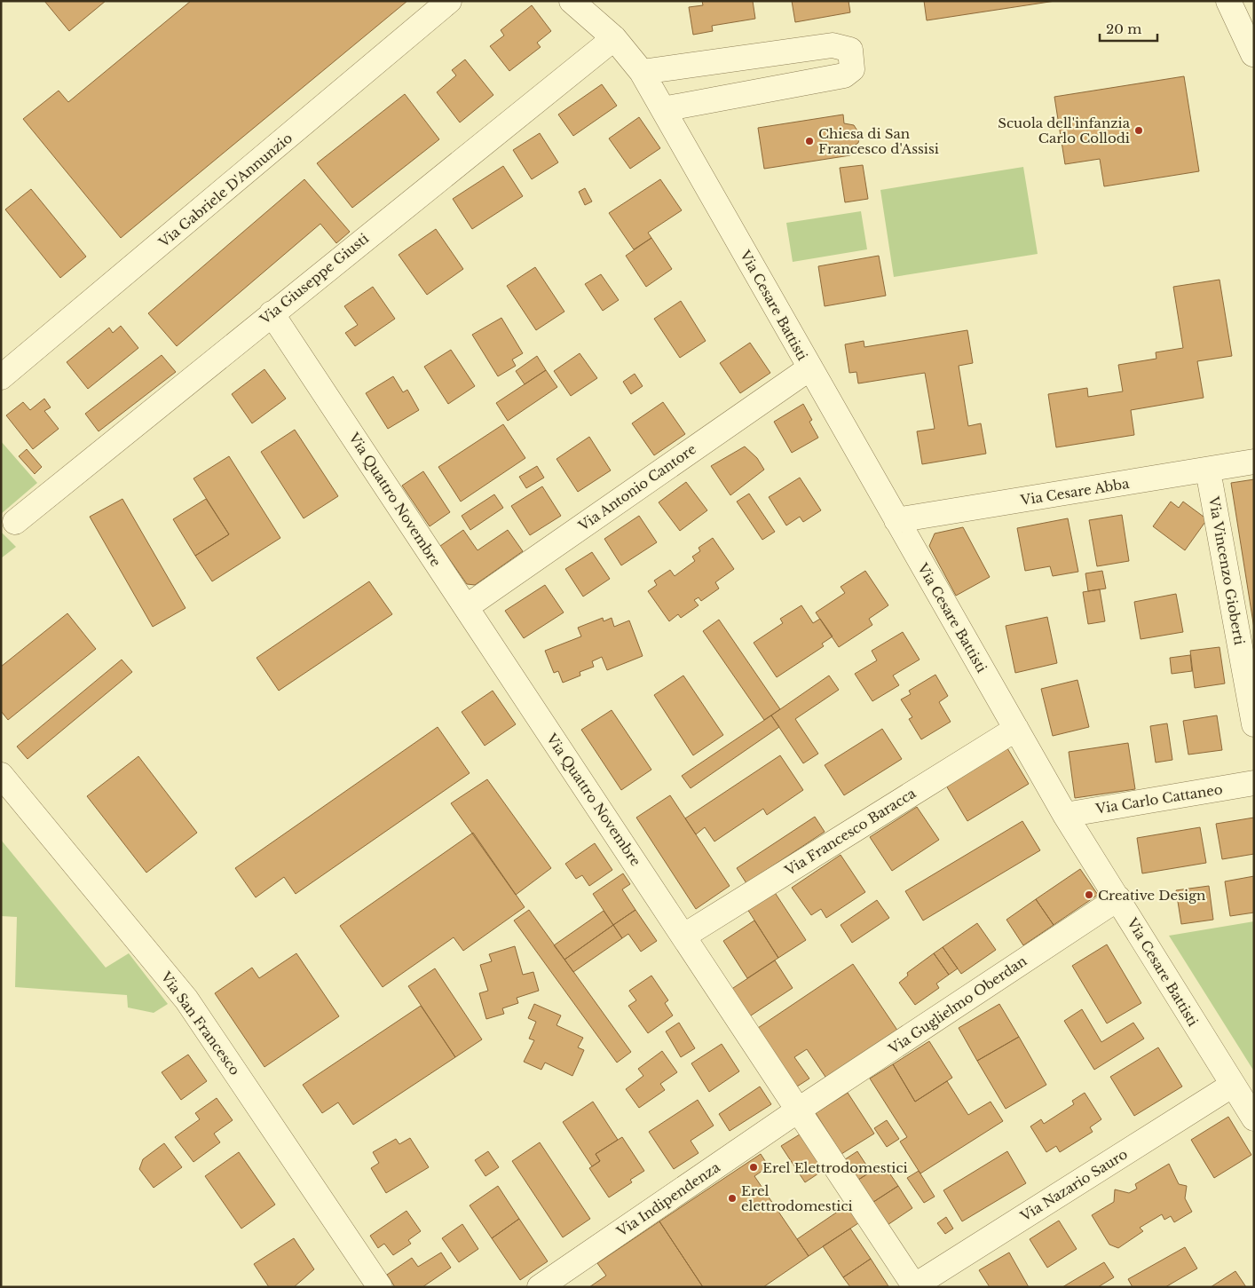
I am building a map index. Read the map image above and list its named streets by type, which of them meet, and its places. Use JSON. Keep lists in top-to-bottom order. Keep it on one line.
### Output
{"streets":{"street":["Via Gabriele D'Annunzio","Via Giuseppe Giusti","Via Cesare Battisti","Via Antonio Cantore","Via Cesare Abba","Via Quattro Novembre","Via Vincenzo Gioberti","Via Carlo Cattaneo","Via Francesco Baracca","Via Guglielmo Oberdan","Via San Francesco","Via Nazario Sauro","Via Indipendenza"]},"crossings":[["Via Giuseppe Giusti","Via Cesare Battisti"],["Via Giuseppe Giusti","Via Quattro Novembre"],["Via Cesare Battisti","Via Antonio Cantore"],["Via Cesare Battisti","Via Cesare Abba"],["Via Cesare Battisti","Via Carlo Cattaneo"],["Via Cesare Battisti","Via Francesco Baracca"],["Via Cesare Battisti","Via Guglielmo Oberdan"],["Via Cesare Battisti","Via Nazario Sauro"],["Via Antonio Cantore","Via Quattro Novembre"],["Via Cesare Abba","Via Vincenzo Gioberti"],["Via Quattro Novembre","Via Francesco Baracca"],["Via Quattro Novembre","Via Guglielmo Oberdan"],["Via Quattro Novembre","Via Nazario Sauro"],["Via Quattro Novembre","Via Indipendenza"],["Via Guglielmo Oberdan","Via Indipendenza"]],"places":["Scuola dell'infanzia Carlo Collodi","Chiesa di San Francesco d'Assisi","Creative Design","Erel Elettrodomestici","Erel elettrodomestici"],"scale_bar":"20 m"}
